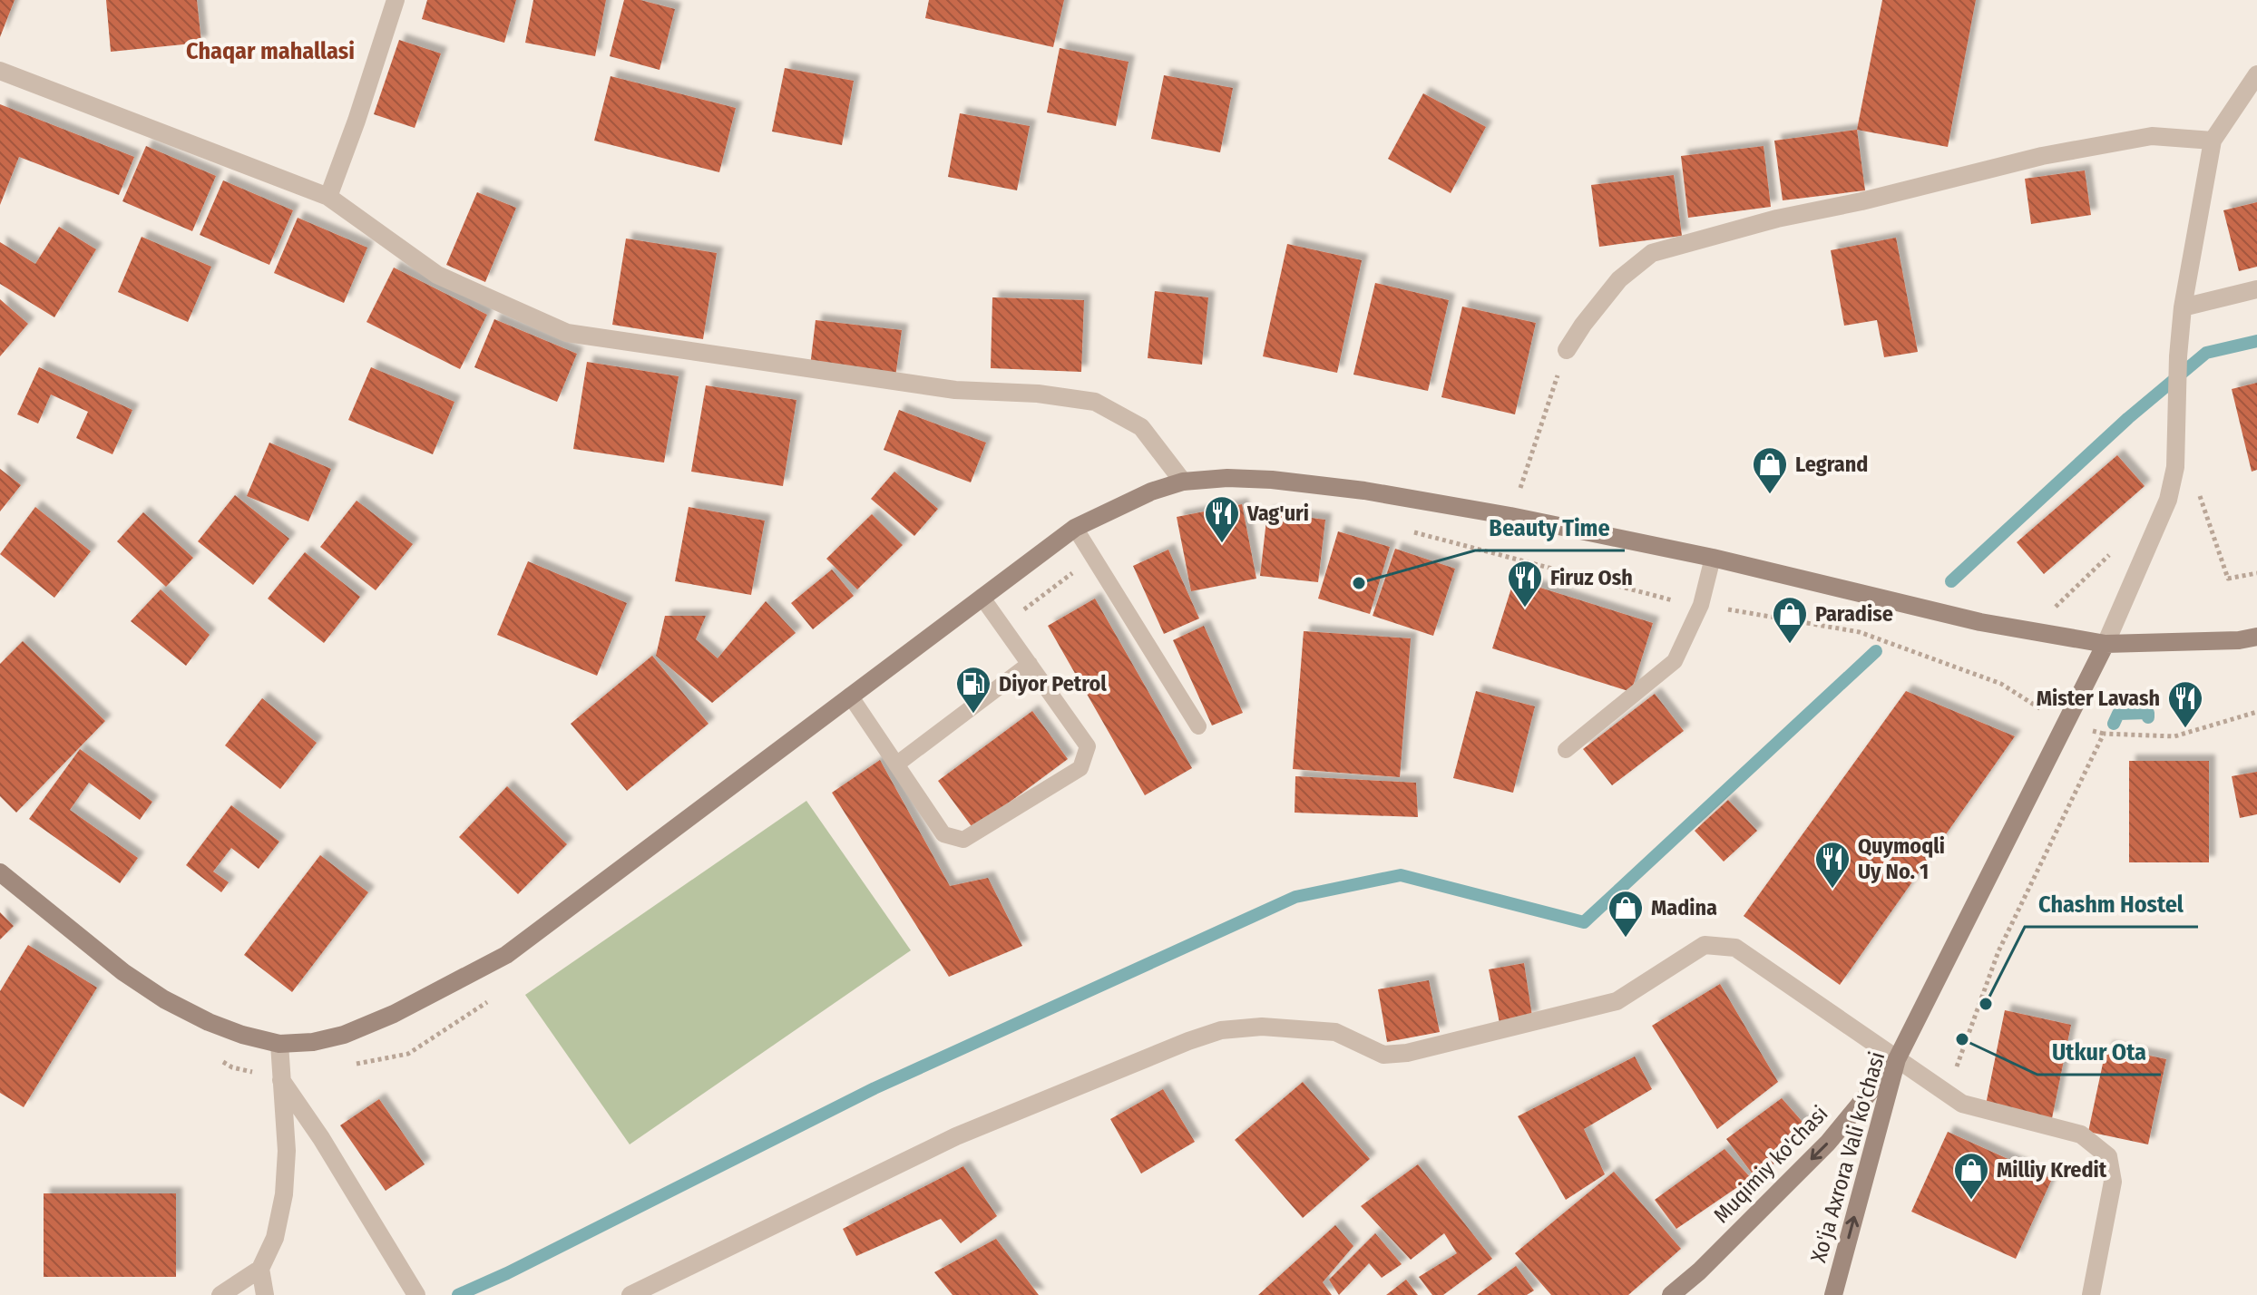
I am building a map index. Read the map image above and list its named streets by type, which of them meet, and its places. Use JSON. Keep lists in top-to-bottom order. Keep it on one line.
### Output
{"streets":{"main road":["Xo'ja Axrora Vali ko'chasi","Muqimiy ko'chasi"]},"crossings":[["Xo'ja Axrora Vali ko'chasi","Muqimiy ko'chasi"]],"one_way":["Muqimiy ko'chasi"],"districts":["Chaqar mahallasi"],"places":{"shop":["Legrand","Paradise","Madina","Milliy Kredit"],"restaurant":["Vag'uri","Firuz Osh","Mister Lavash","Quymoqli Uy No. 1"],"other":["Beauty Time","Chashm Hostel","Utkur Ota"],"fuel station":["Diyor Petrol"]}}
